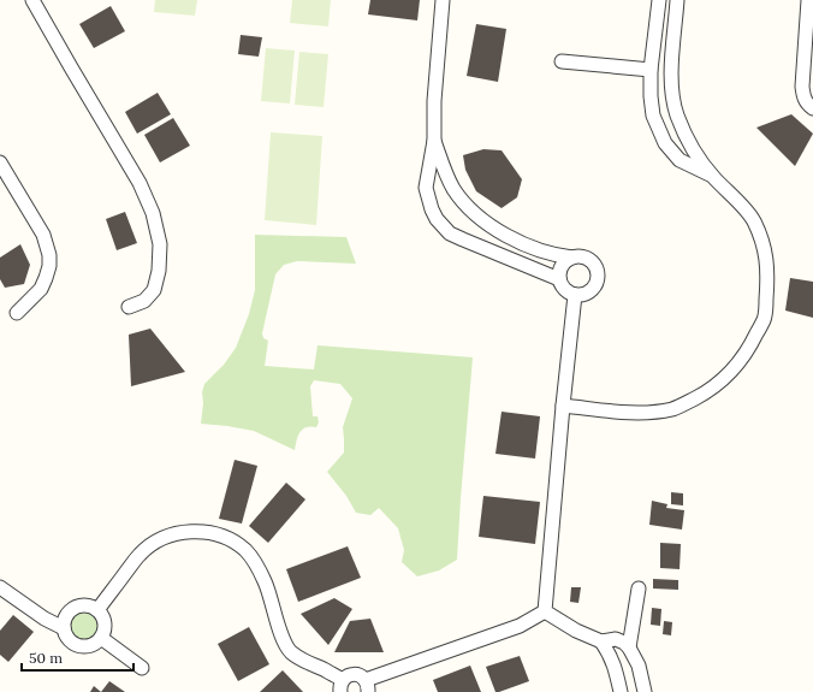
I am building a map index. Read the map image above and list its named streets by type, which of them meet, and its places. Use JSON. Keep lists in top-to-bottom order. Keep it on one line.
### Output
{"scale_bar":"50 m"}
